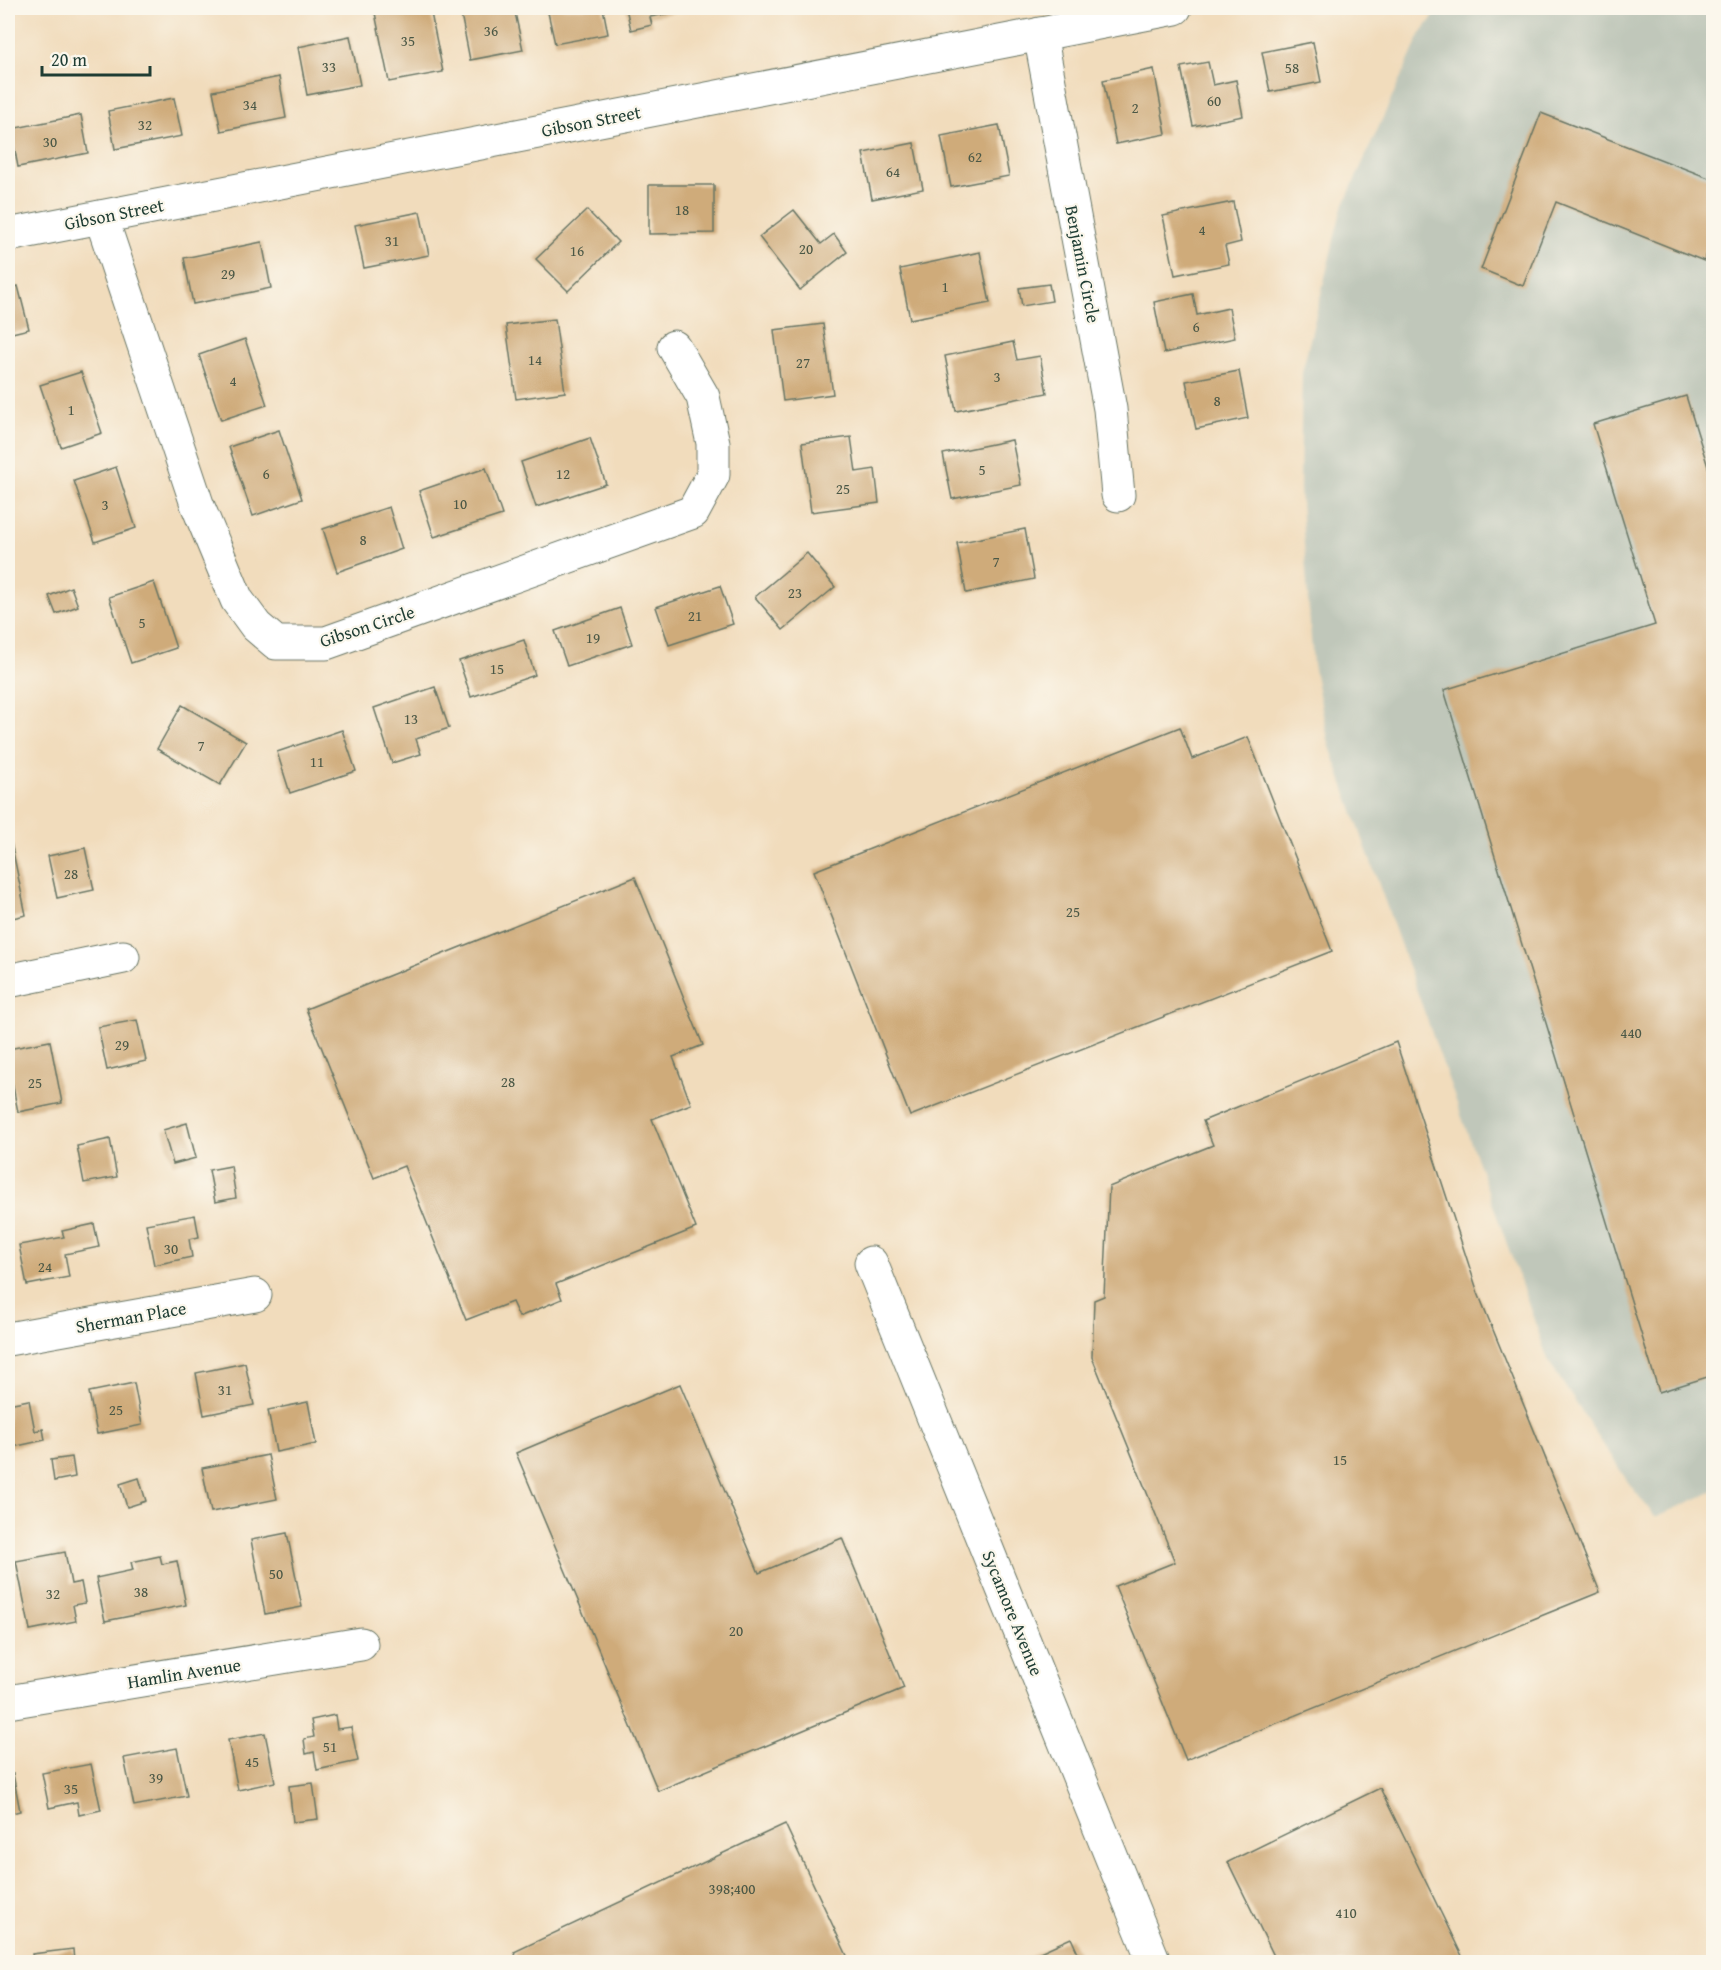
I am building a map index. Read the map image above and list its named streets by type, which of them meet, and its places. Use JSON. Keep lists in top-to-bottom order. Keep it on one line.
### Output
{"streets":{"street":["Gibson Street","Benjamin Circle","Gibson Circle","Sherman Place","Sycamore Avenue","Hamlin Avenue"]},"crossings":[["Gibson Street","Benjamin Circle"],["Gibson Street","Gibson Circle"]],"house_numbers":["36","35","33","58","60","34","2","32","30","62","64","18","4","31","20","16","29","1","6","14","27","3","4","8","1","5","6","12","25","10","3","8","7","23","21","5","19","15","13","7","11","28","25","440","29","28","25","30","24","31","25","15","50","38","32","20","51","45","39","35","398;400","410"],"scale_bar":"20 m"}
